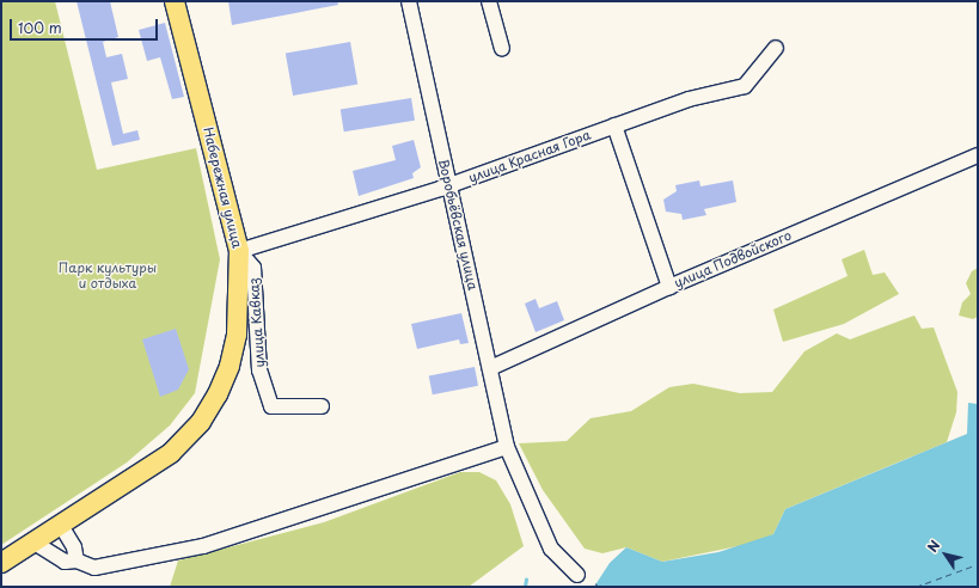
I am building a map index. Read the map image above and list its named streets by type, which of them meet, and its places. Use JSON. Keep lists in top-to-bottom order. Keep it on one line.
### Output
{"streets":{"main road":["Набережная улица"],"street":["улица Красная Гора","Воробьёвская улица","улица Подвойского","улица Кавказ"]},"crossings":[["улица Красная Гора","Набережная улица"],["улица Красная Гора","Воробьёвская улица"],["улица Красная Гора","улица Кавказ"],["Набережная улица","улица Кавказ"],["Воробьёвская улица","улица Подвойского"]],"parks":["Парк культуры и отдыха"],"scale_bar":"100 m","north":"top left"}
